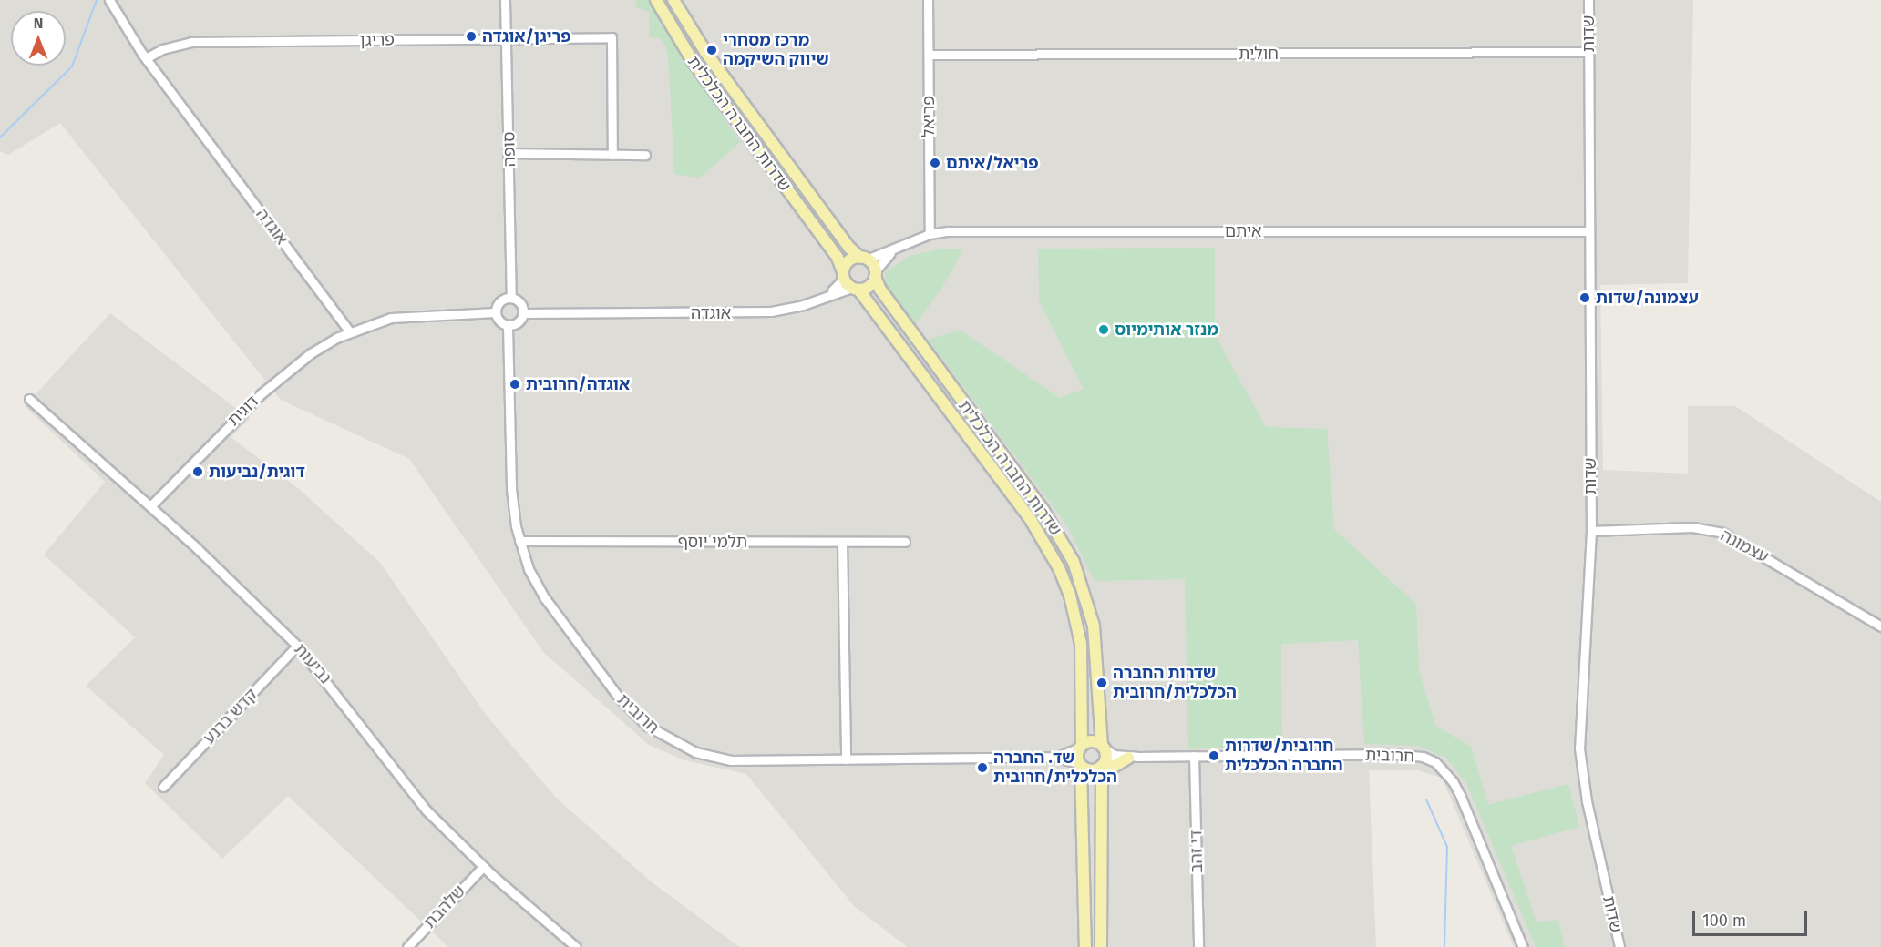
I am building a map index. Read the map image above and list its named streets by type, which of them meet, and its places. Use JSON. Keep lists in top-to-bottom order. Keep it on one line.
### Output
{"streets":{"main road":["שדרות החברה הכלכלית"],"street":["שדות","פריגן","חולית","פריאל","סופה","אוגדה","איתם","דוגית","תלמי יוסף","עצמונה","נביעות","חרובית","קדש ברנע","די זהב","שלהבת"]},"crossings":[["שדות","חולית"],["שדות","איתם"],["שדות","עצמונה"],["פריגן","סופה"],["פריגן","אוגדה"],["חולית","פריאל"],["פריאל","איתם"],["שדרות החברה הכלכלית","אוגדה"],["שדרות החברה הכלכלית","איתם"],["שדרות החברה הכלכלית","חרובית"],["סופה","אוגדה"],["סופה","חרובית"],["אוגדה","איתם"],["אוגדה","דוגית"],["אוגדה","חרובית"],["דוגית","נביעות"],["תלמי יוסף","חרובית"],["נביעות","קדש ברנע"],["נביעות","שלהבת"],["חרובית","די זהב"]],"places":["פריגן/אוגדה","מרכז מסחרי שיווק השיקמה","פריאל/איתם","עצמונה/שדות","מנזר אותימיוס","אוגדה/חרובית","דוגית/נביעות","שדרות החברה הכלכלית/חרובית","חרובית/שדרות החברה הכלכלית","שד. החברה הכלכלית/חרובית"],"scale_bar":"100 m","north":"top"}
